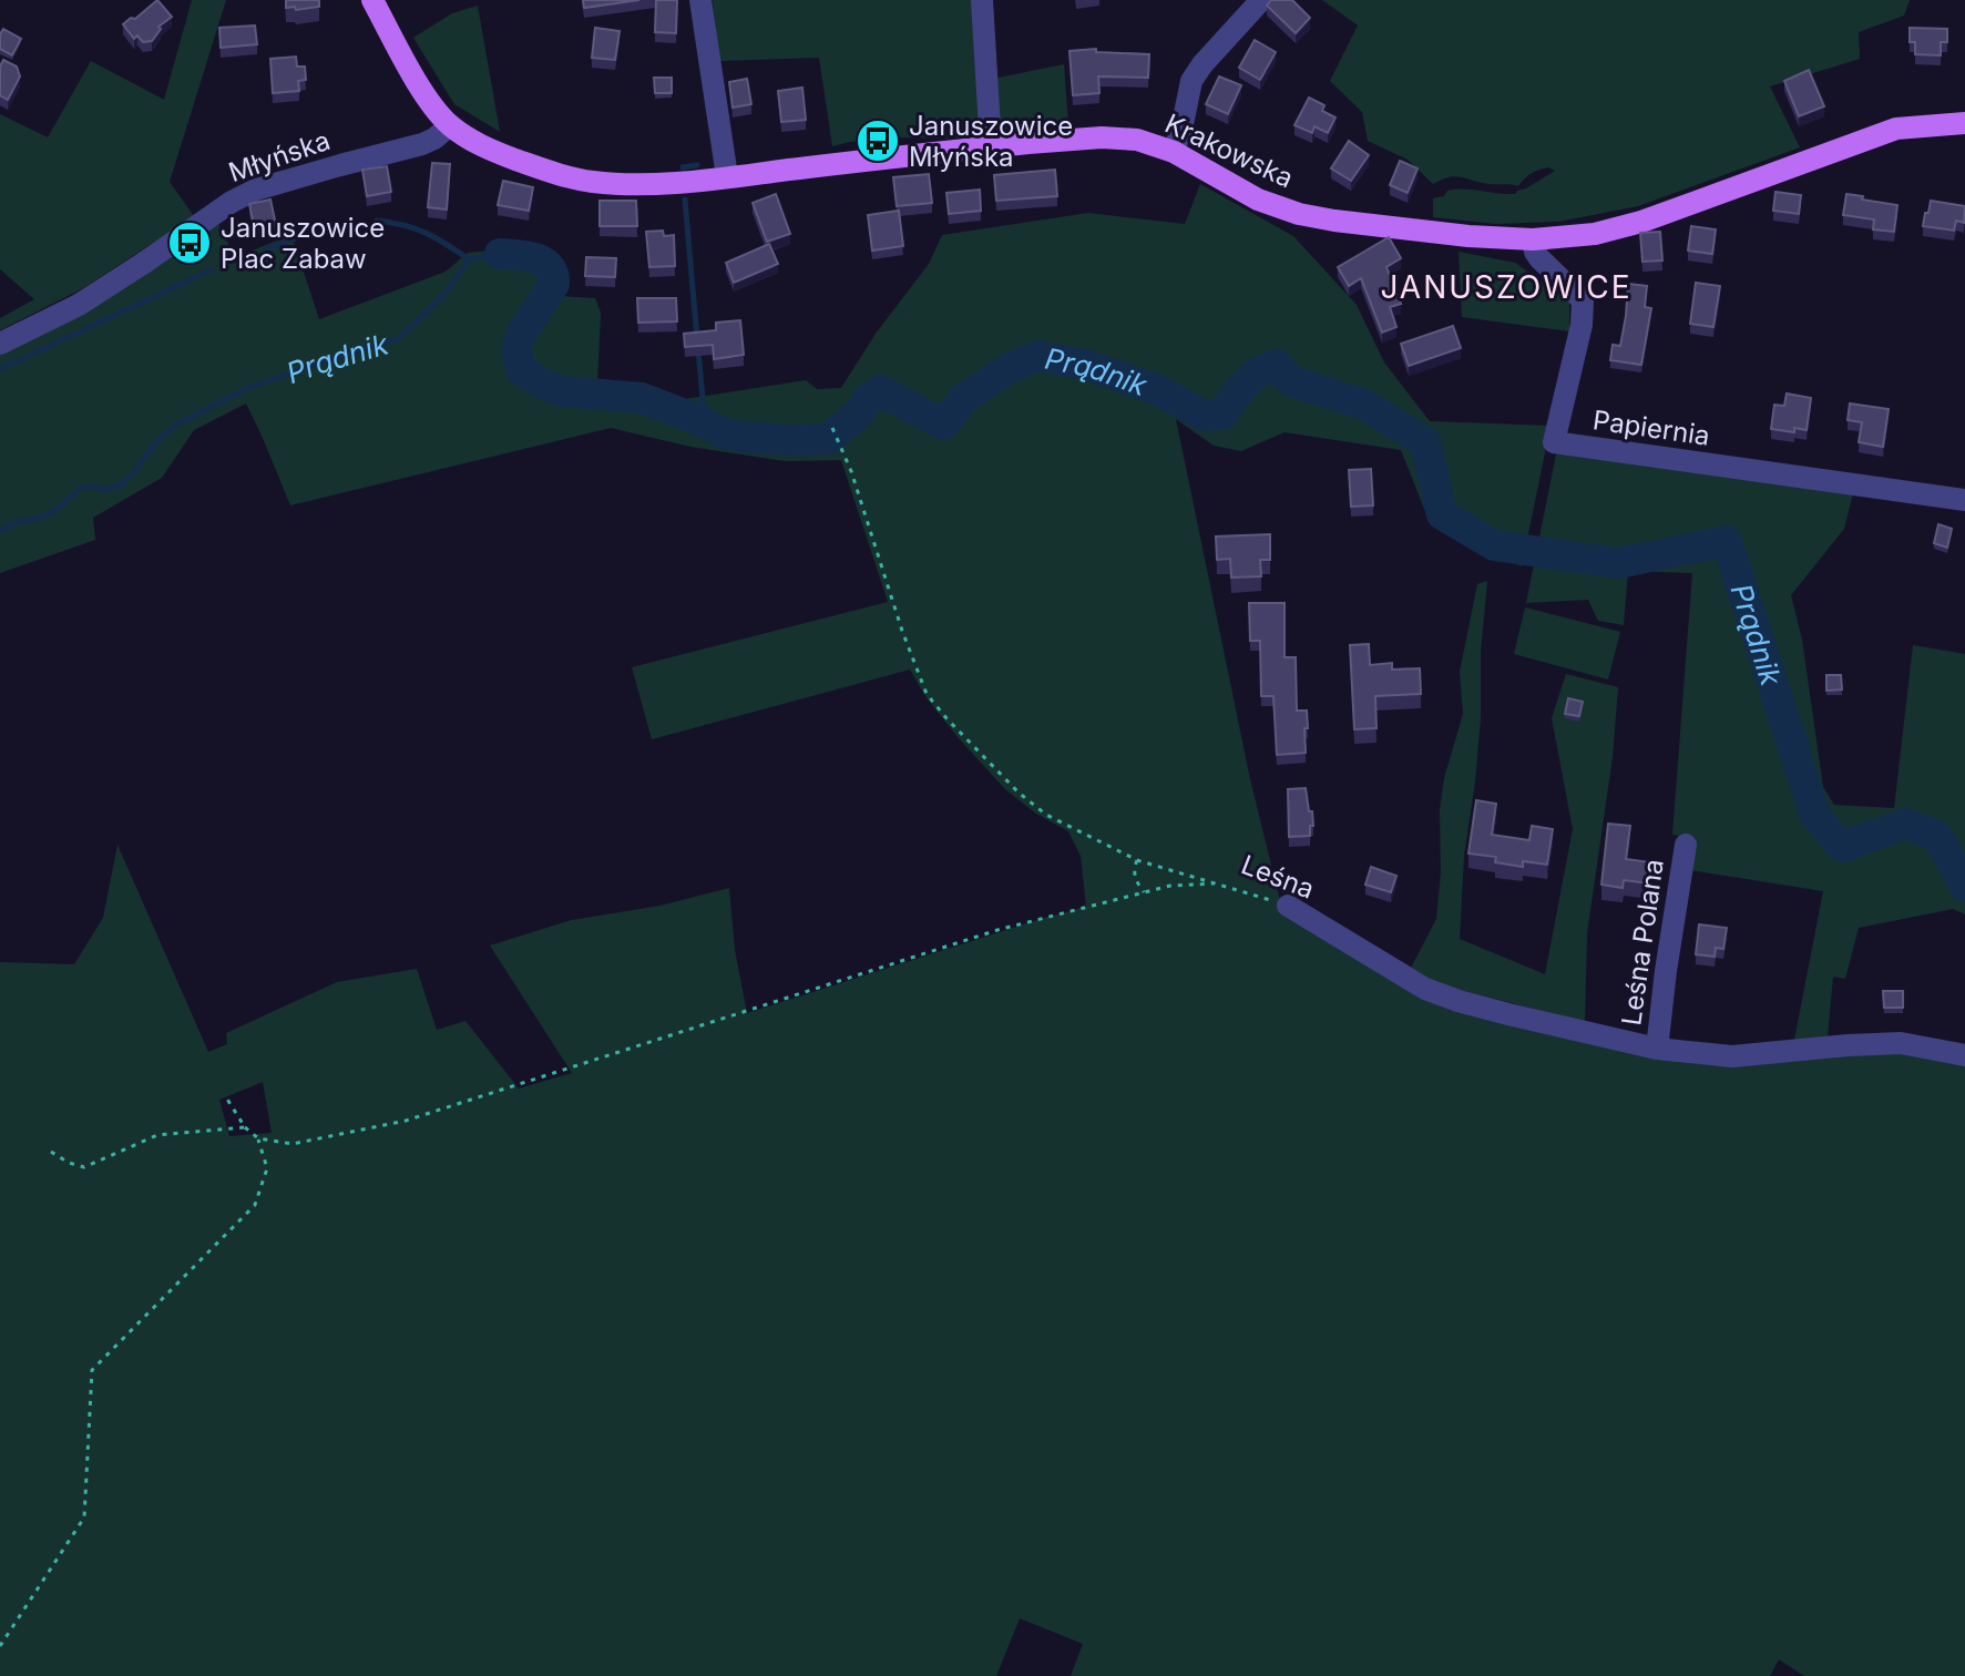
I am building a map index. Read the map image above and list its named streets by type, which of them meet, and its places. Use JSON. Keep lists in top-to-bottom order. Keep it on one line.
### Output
{"streets":{"main road":["Krakowska"],"street":["Młyńska","Papiernia","Leśna","Leśna Polana"]},"crossings":[["Krakowska","Młyńska"],["Krakowska","Papiernia"],["Leśna","Leśna Polana"]],"districts":["JANUSZOWICE"],"water":["Prądnik"],"places":{"bus stop":["Januszowice Młyńska","Januszowice Plac Zabaw"]}}
